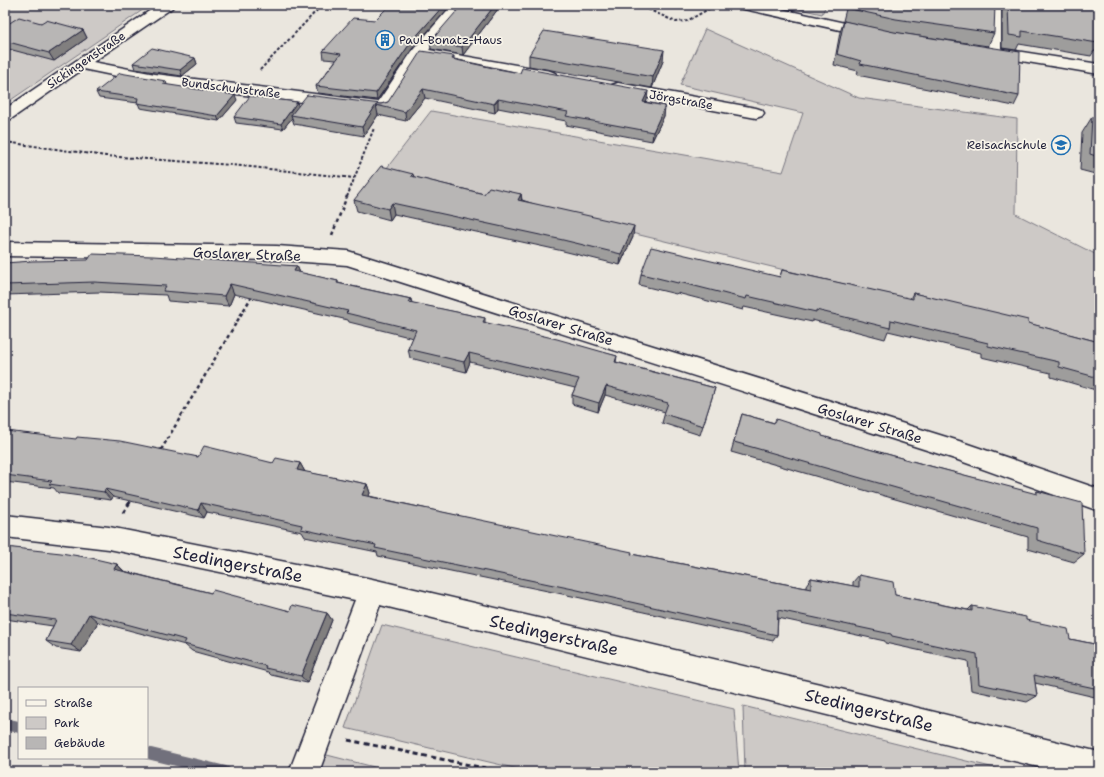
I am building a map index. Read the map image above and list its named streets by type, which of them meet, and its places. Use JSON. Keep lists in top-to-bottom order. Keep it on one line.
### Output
{"streets":{"street":["Sickingenstraße","Bundschuhstraße","Jörgstraße","Goslarer Straße","Stedingerstraße"]},"crossings":[["Sickingenstraße","Bundschuhstraße"]],"places":{"building":["Paul-Bonatz-Haus"],"school or university":["Reisachschule"]},"legend":["Straße","Park","Gebäude"]}
